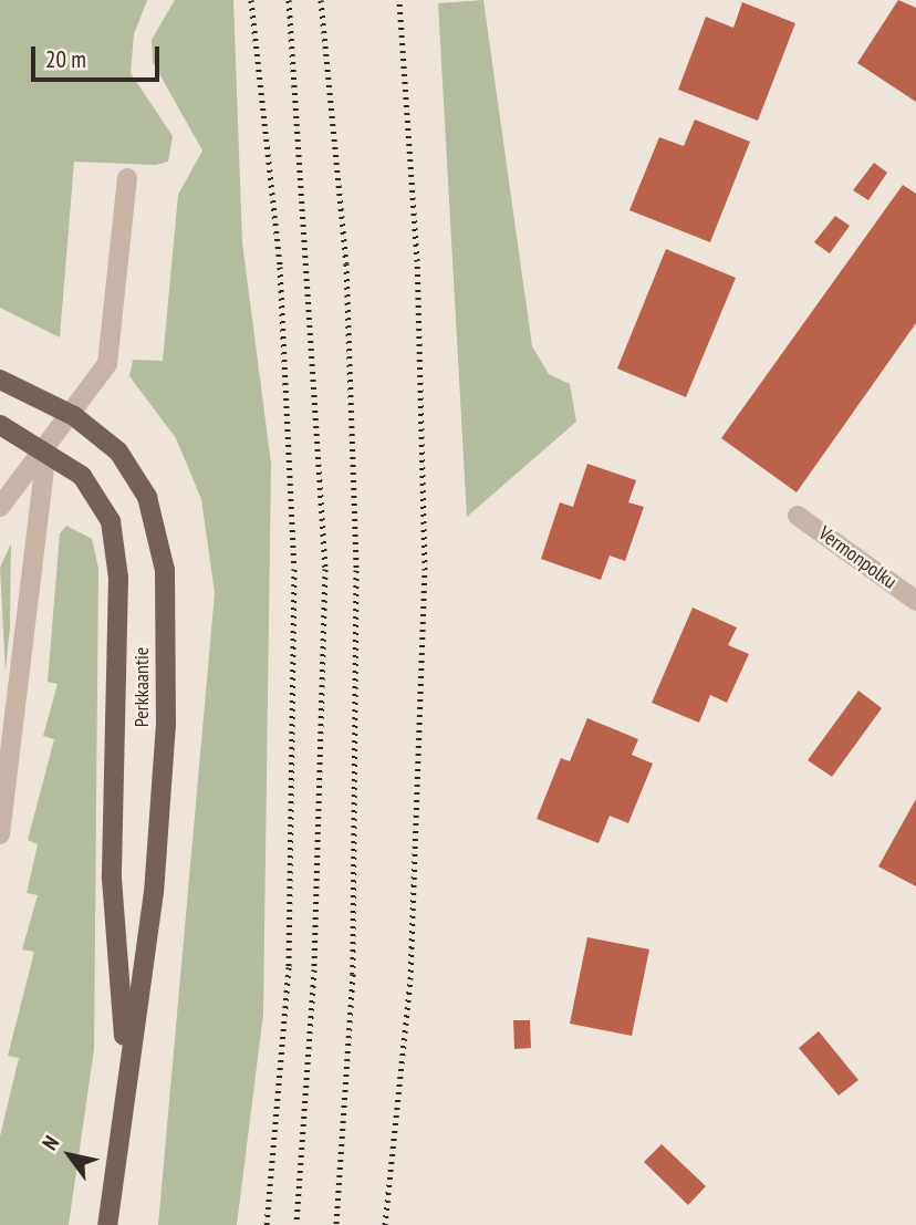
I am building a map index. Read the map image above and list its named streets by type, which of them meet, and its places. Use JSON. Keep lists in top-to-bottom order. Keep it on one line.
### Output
{"streets":{"main road":["Perkkaantie"],"street":["Vermonpolku"]},"scale_bar":"20 m","north":"top left"}
